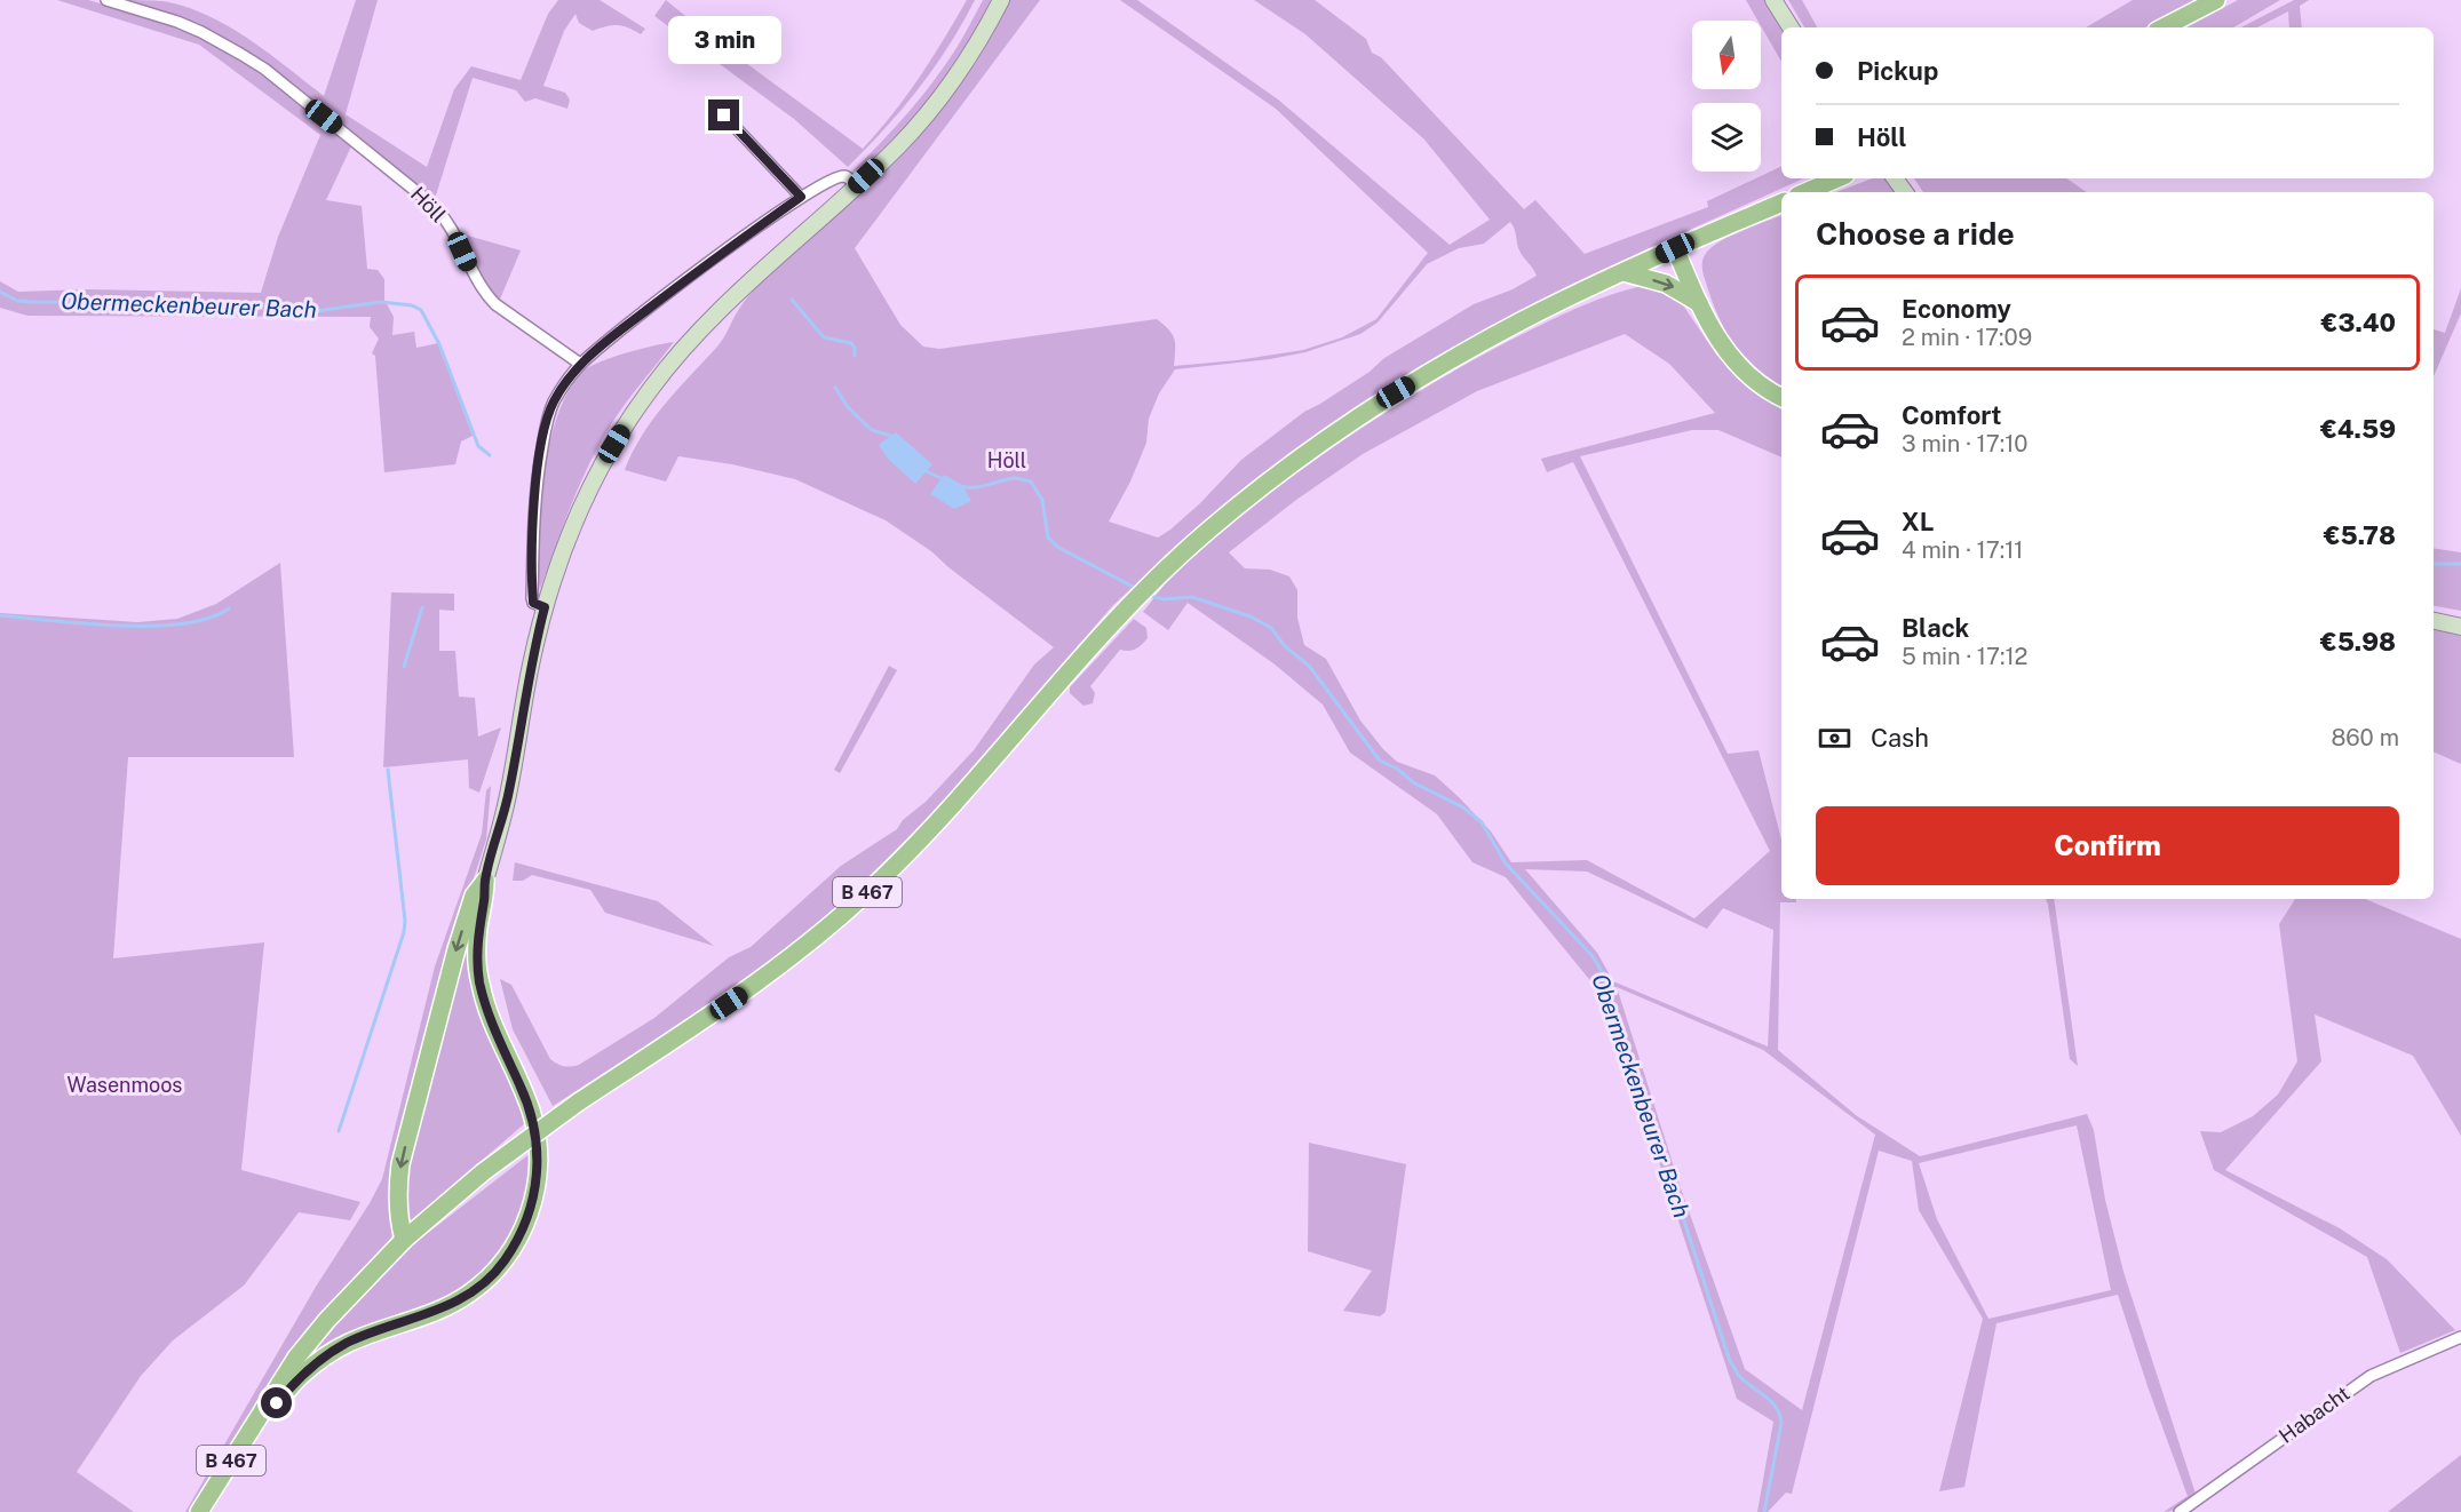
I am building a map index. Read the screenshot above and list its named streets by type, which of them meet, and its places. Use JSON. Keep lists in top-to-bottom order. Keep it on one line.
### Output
{"streets":{"main road":["B 467"],"street":["Höll","Habacht"]},"water":["Obermeckenbeurer Bach"],"parks":["Höll","Wasenmoos"],"north":"bottom","page":{"bubble":"3 min","banner":["Pickup","Höll"],"heading":"Choose a ride","list":[{"name":"Economy","note":"2 min · 17:09","value":"€3.40"},{"name":"Comfort","note":"3 min · 17:10","value":"€4.59"},{"name":"XL","note":"4 min · 17:11","value":"€5.78"},{"name":"Black","note":"5 min · 17:12","value":"€5.98"}],"pay":["Cash","860 m"],"buttons":"Confirm"}}
